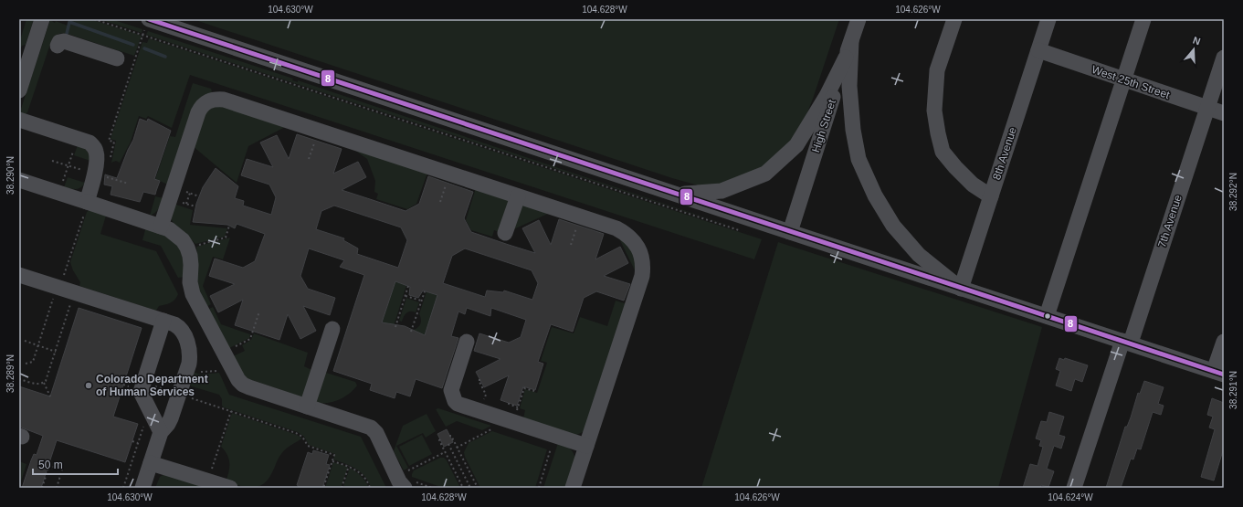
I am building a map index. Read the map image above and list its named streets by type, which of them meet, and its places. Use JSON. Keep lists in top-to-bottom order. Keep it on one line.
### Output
{"streets":{"street":["West 25th Street","High Street","8th Avenue","7th Avenue"]},"crossings":[["West 25th Street","8th Avenue"],["West 25th Street","7th Avenue"]],"places":["Colorado Department of Human Services"],"lines":["transit line 8"],"scale_bar":"50 m","north":"top","coordinates":["104.630°W","104.628°W","104.626°W","38.290°N","38.292°N","38.289°N","38.291°N","104.624°W"]}
